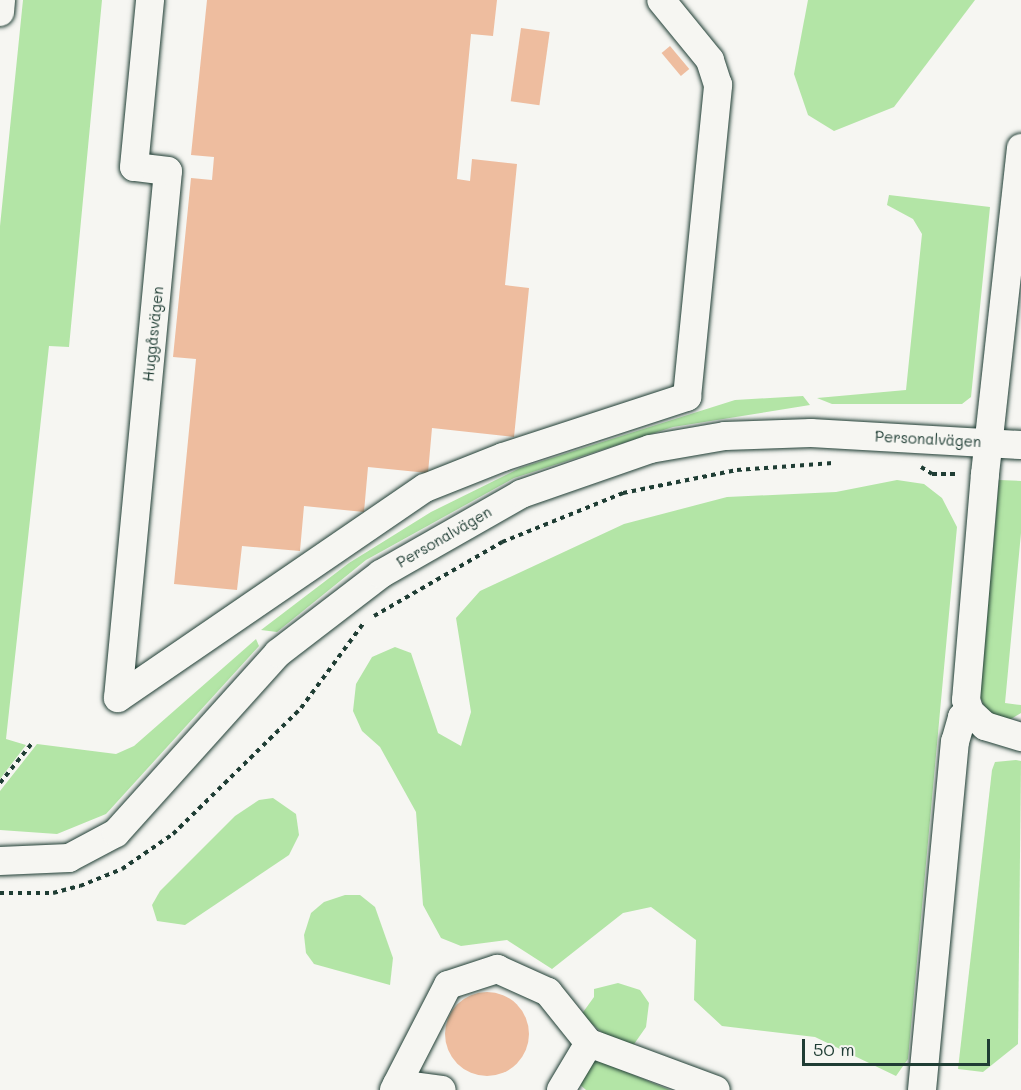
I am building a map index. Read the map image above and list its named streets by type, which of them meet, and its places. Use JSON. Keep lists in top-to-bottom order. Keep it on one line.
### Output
{"streets":{"street":["Huggåsvägen","Personalvägen"]},"scale_bar":"50 m"}
